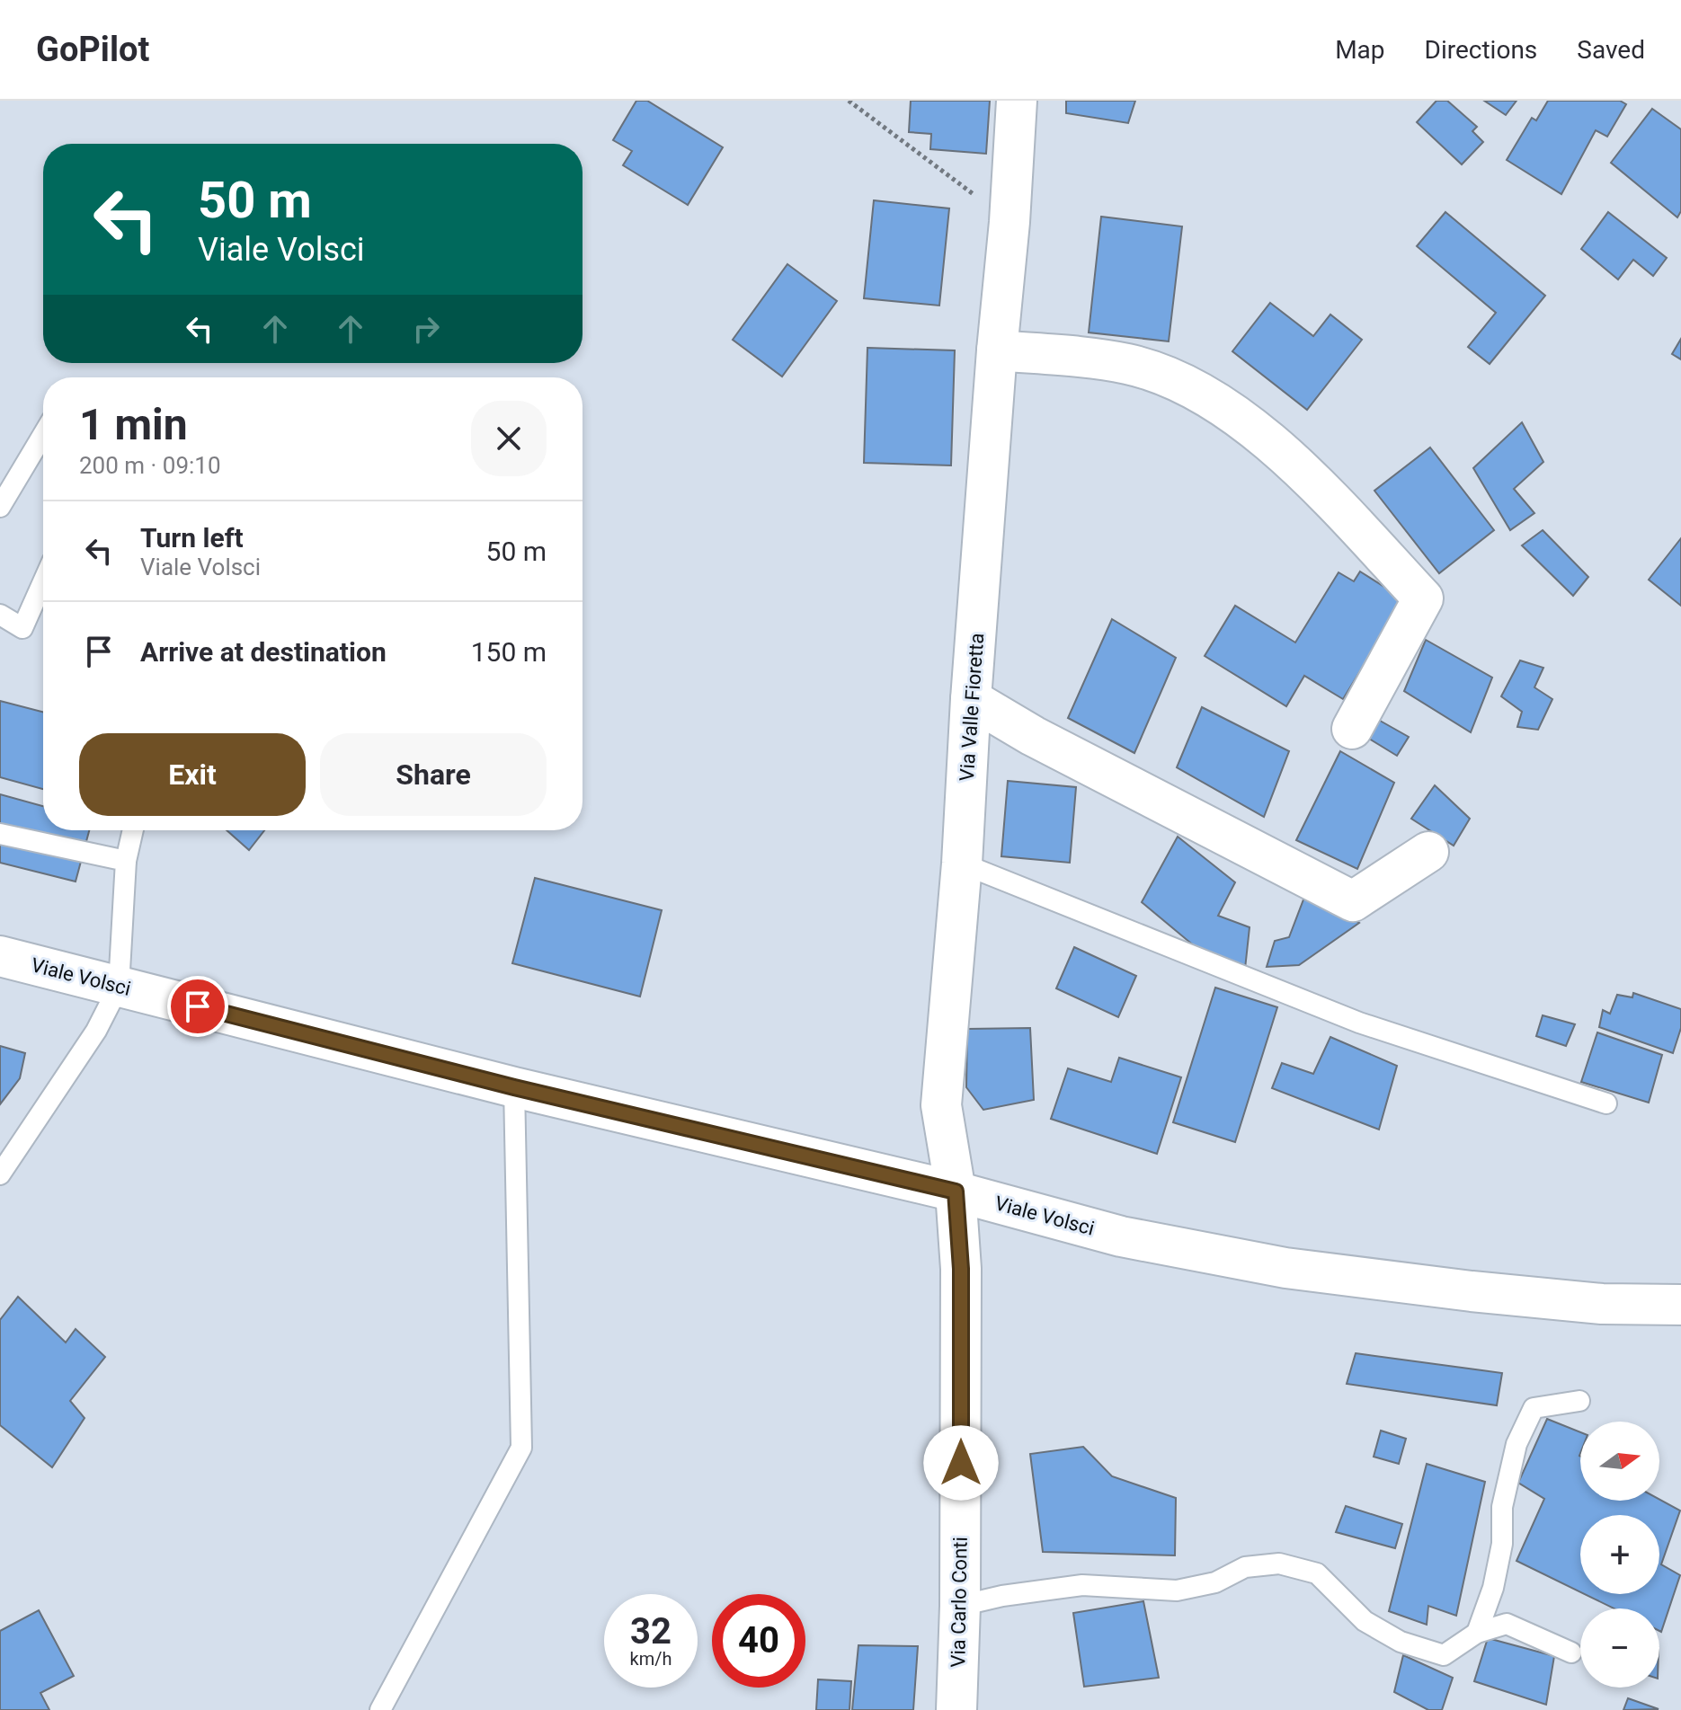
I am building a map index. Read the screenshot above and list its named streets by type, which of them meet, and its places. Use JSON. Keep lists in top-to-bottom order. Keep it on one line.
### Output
{"streets":{"street":["Via Valle Fioretta","Viale Volsci","Via Carlo Conti"]},"crossings":[["Via Valle Fioretta","Viale Volsci"],["Via Valle Fioretta","Via Carlo Conti"],["Viale Volsci","Via Carlo Conti"]],"north":"right","page":{"header":"GoPilot","nav":["Map","Directions","Saved"],"turn":["50 m","Viale Volsci"],"heading":["1 min","200 m · 09:10"],"list":[{"name":"Turn left","note":"Viale Volsci","value":"50 m"},{"name":"Arrive at destination","value":"150 m"}],"buttons":["Exit","Share"],"map_buttons":["+","−"],"speed":"32 km/h","limit":"40"}}
